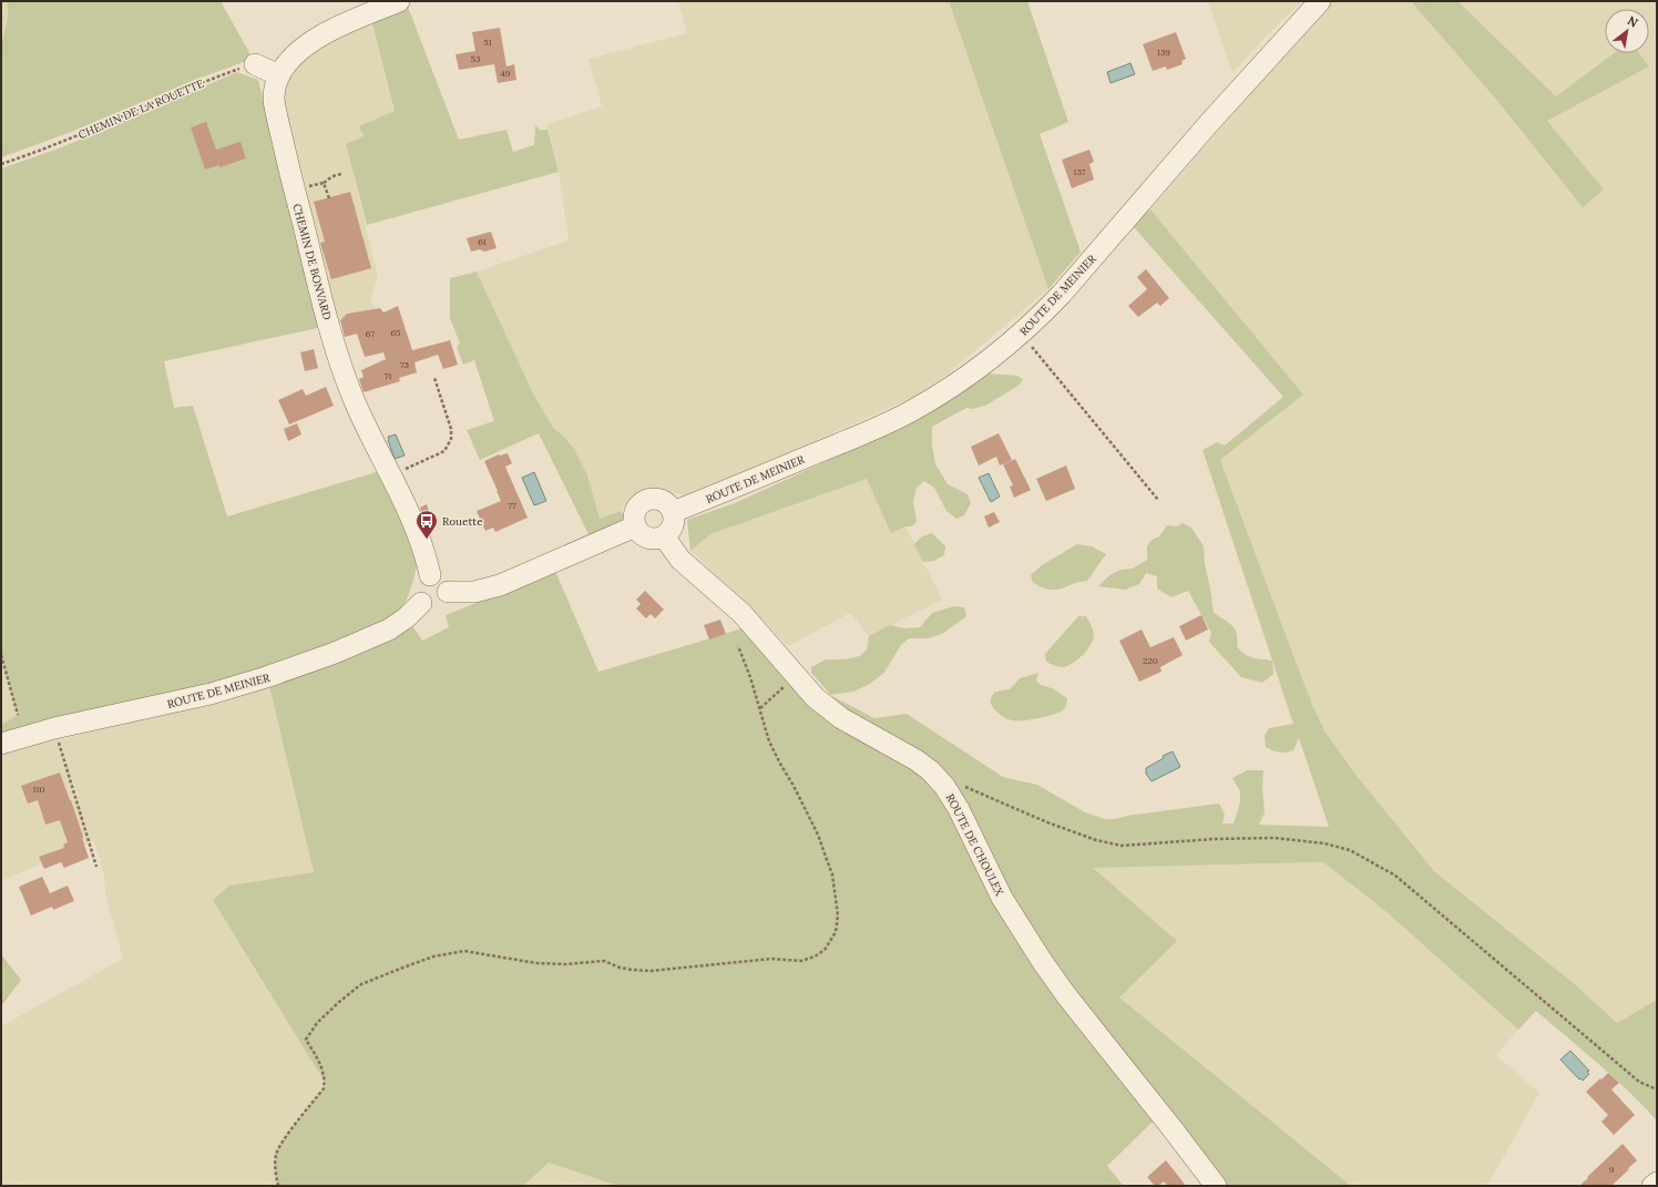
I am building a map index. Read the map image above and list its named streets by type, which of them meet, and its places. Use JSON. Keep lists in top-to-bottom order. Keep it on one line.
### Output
{"streets":{"street":["CHEMIN DE BONVARD","ROUTE DE MEINIER","ROUTE DE CHOULEX"],"path":["CHEMIN DE LA ROUETTE"]},"crossings":[["CHEMIN DE BONVARD","ROUTE DE MEINIER"],["ROUTE DE MEINIER","ROUTE DE CHOULEX"]],"places":{"bus stop":["Rouette"]},"house_numbers":["51","139","53","49","137","61","65","67","73","71","77","220","110","9"],"north":"top right"}
